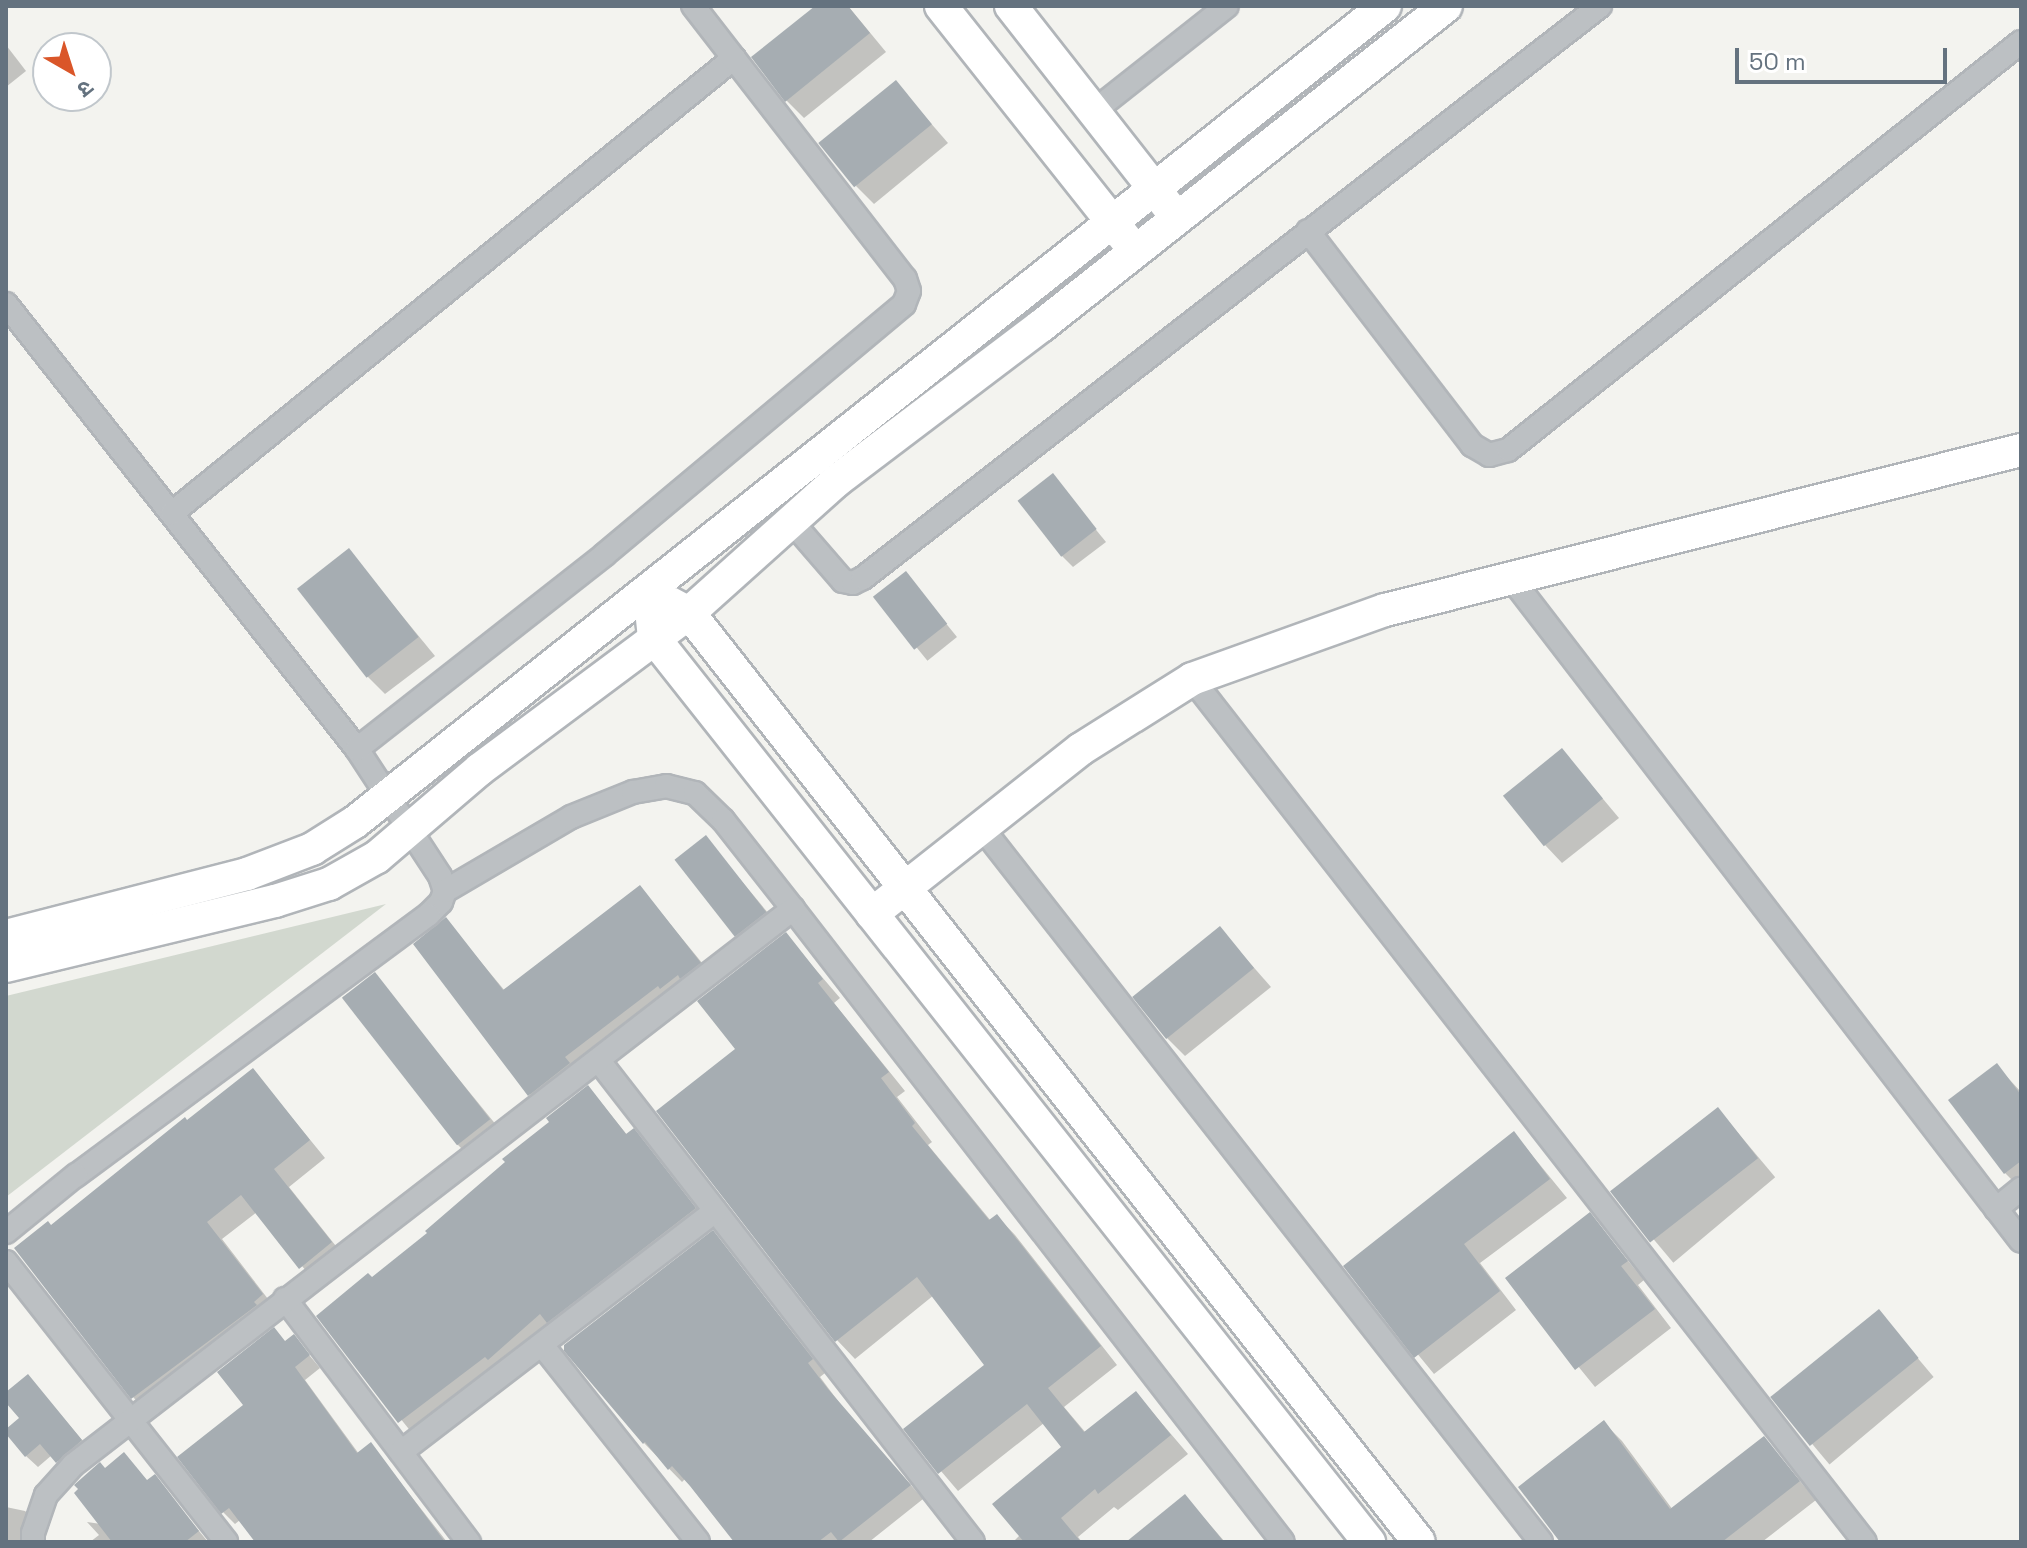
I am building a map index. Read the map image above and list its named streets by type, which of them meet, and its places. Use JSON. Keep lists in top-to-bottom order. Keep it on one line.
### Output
{"scale_bar":"50 m","north":"bottom right"}
